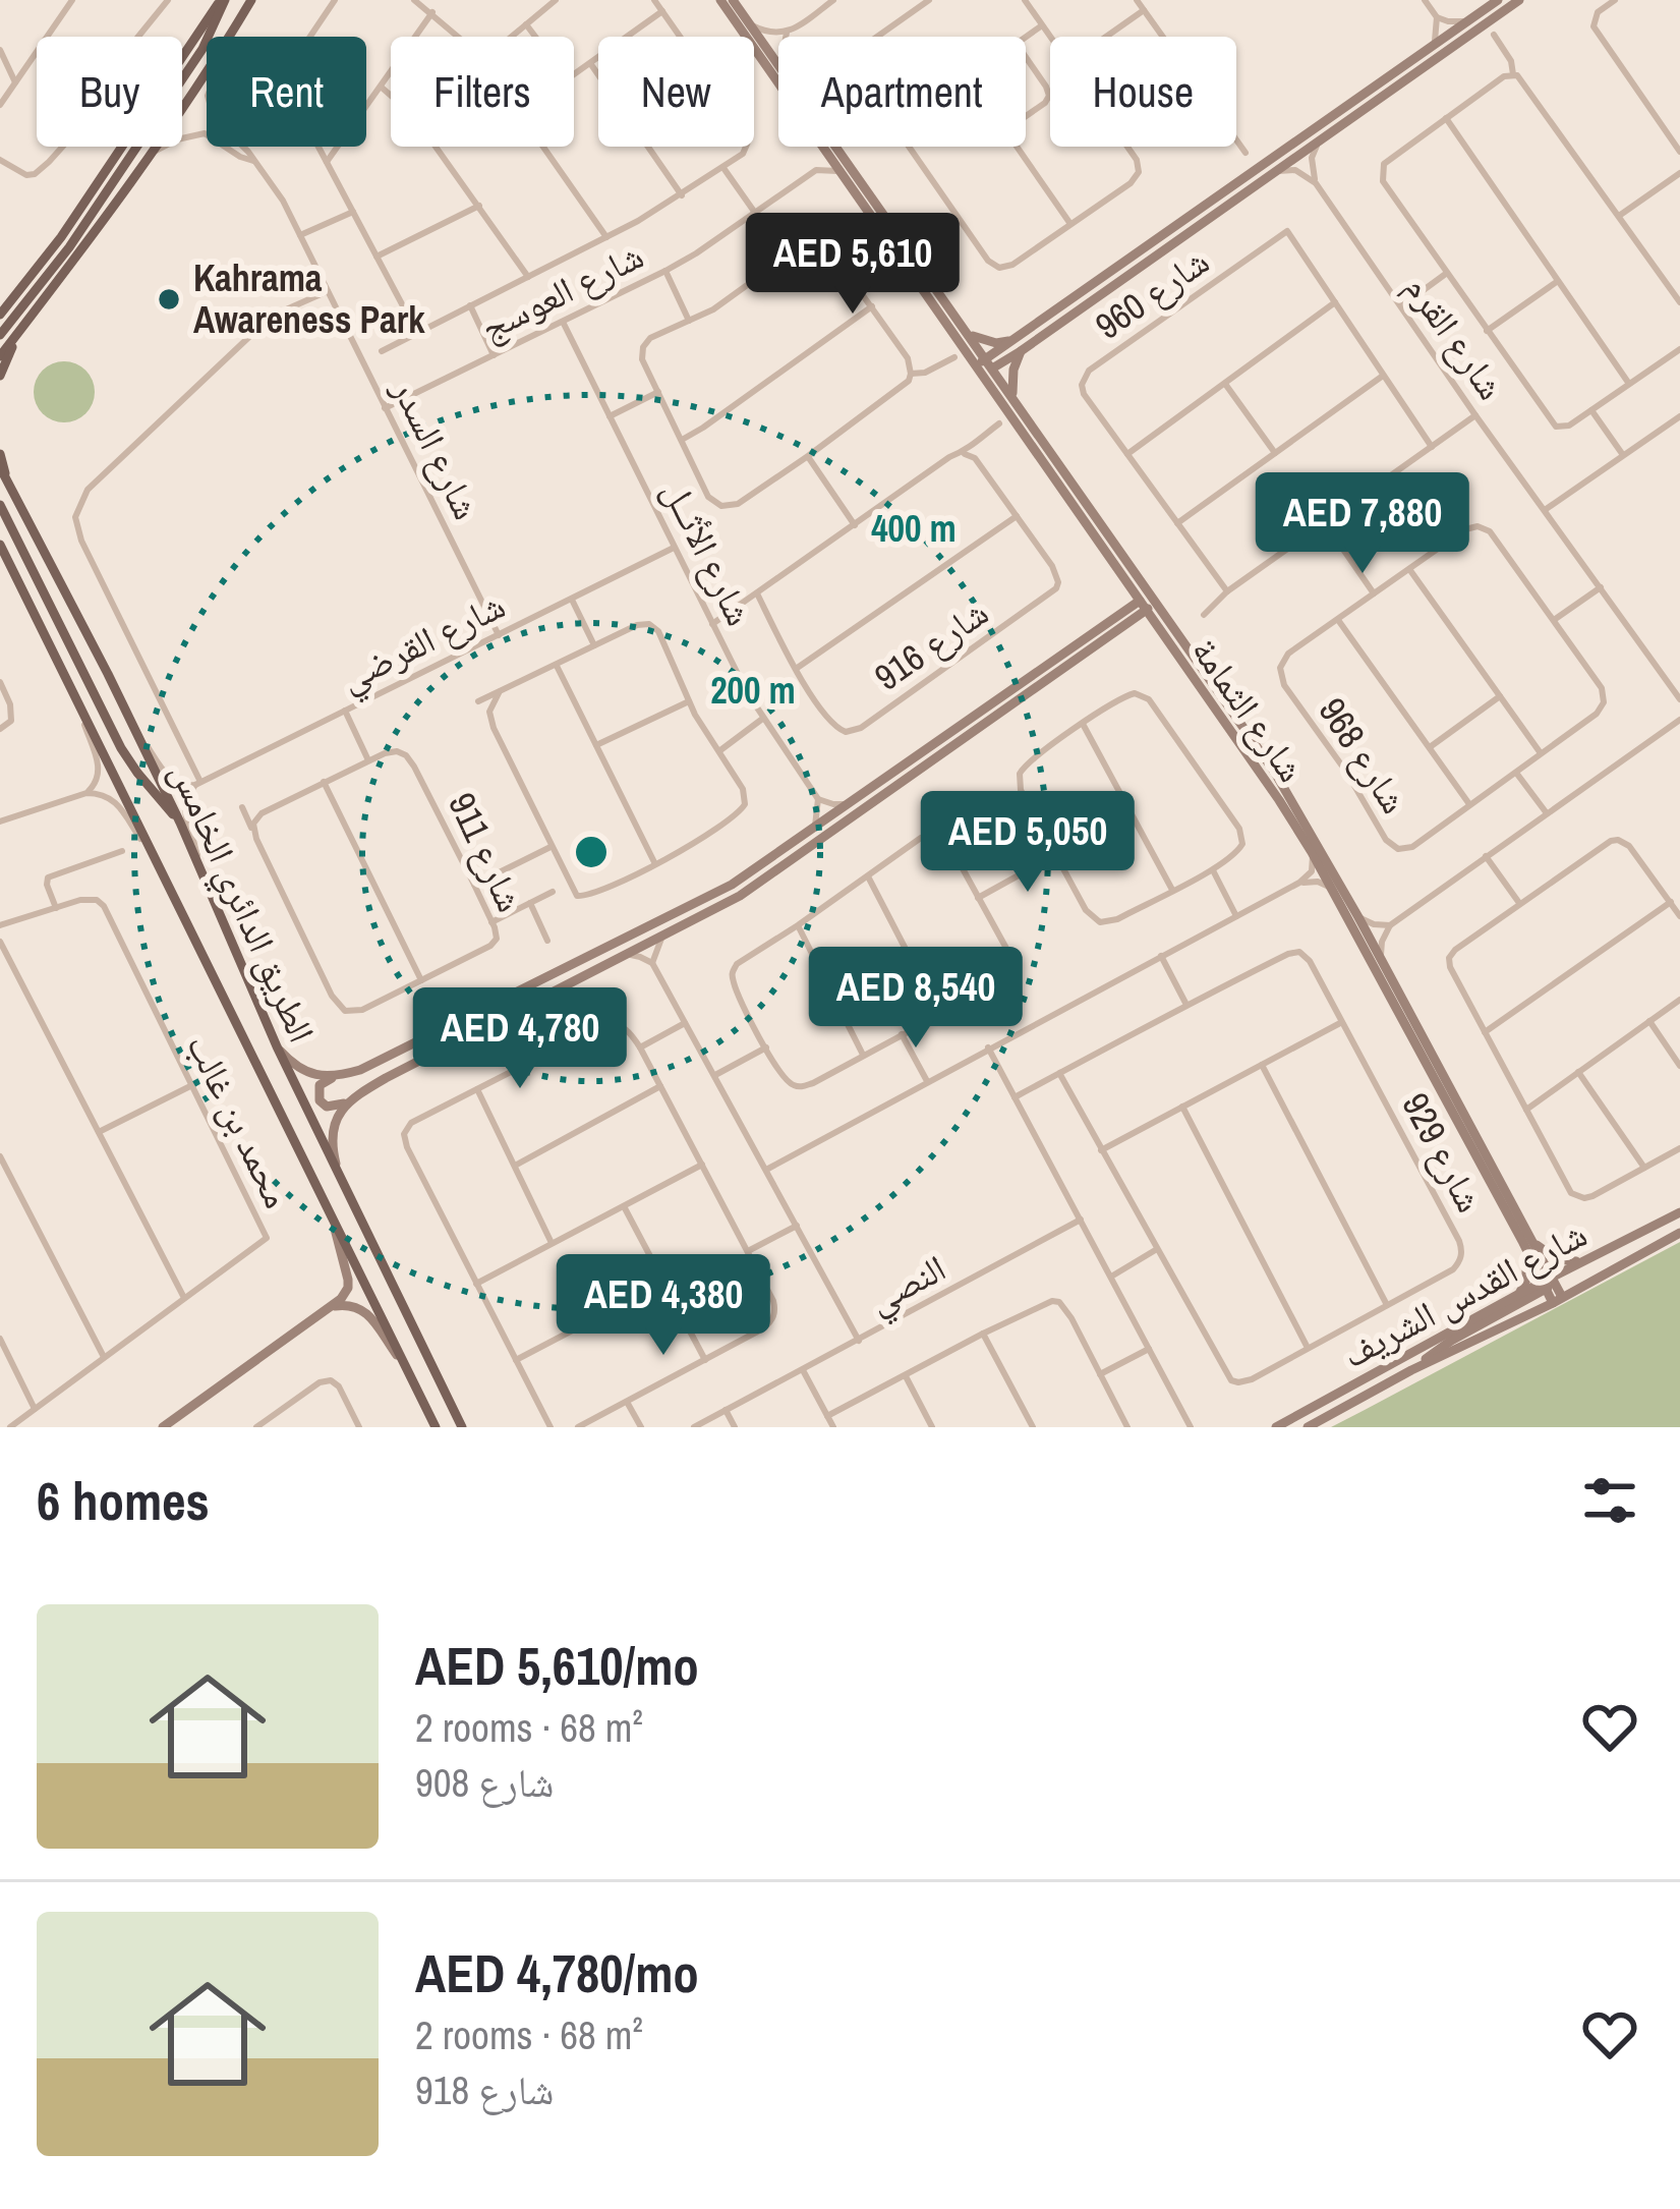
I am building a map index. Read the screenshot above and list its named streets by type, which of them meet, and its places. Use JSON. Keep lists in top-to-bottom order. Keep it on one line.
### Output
{"streets":{"main road":["الطريق الدائري الخامس"],"street":["شارع العوسج","شارع 960","شارع القرم","شارع السدر","شارع الأثــل","شارع القرضي","شارع 916","شارع الثمامة","شارع 968","شارع 911","محمد بن غالب","شارع 929","النصي","شارع القدس الشريف"]},"crossings":[["شارع العوسج","شارع السدر"],["شارع العوسج","شارع الأثــل"],["شارع السدر","شارع القرضي"],["شارع الأثــل","شارع القرضي"],["شارع الثمامة","شارع القدس الشريف"]],"places":["Kahrama Awareness Park"],"page":{"chip":["Buy","Rent","Filters","New","Apartment","House"],"price":["AED 5,610","AED 7,880","AED 5,050","AED 8,540","AED 4,780","AED 4,380"],"heading":"6 homes","list":[{"name":"AED 5,610/mo","note":"2 rooms · 68 m² · شارع 908"},{"name":"AED 4,780/mo","note":"2 rooms · 68 m² · شارع 918"}]},"rings":["400 m","200 m"]}
